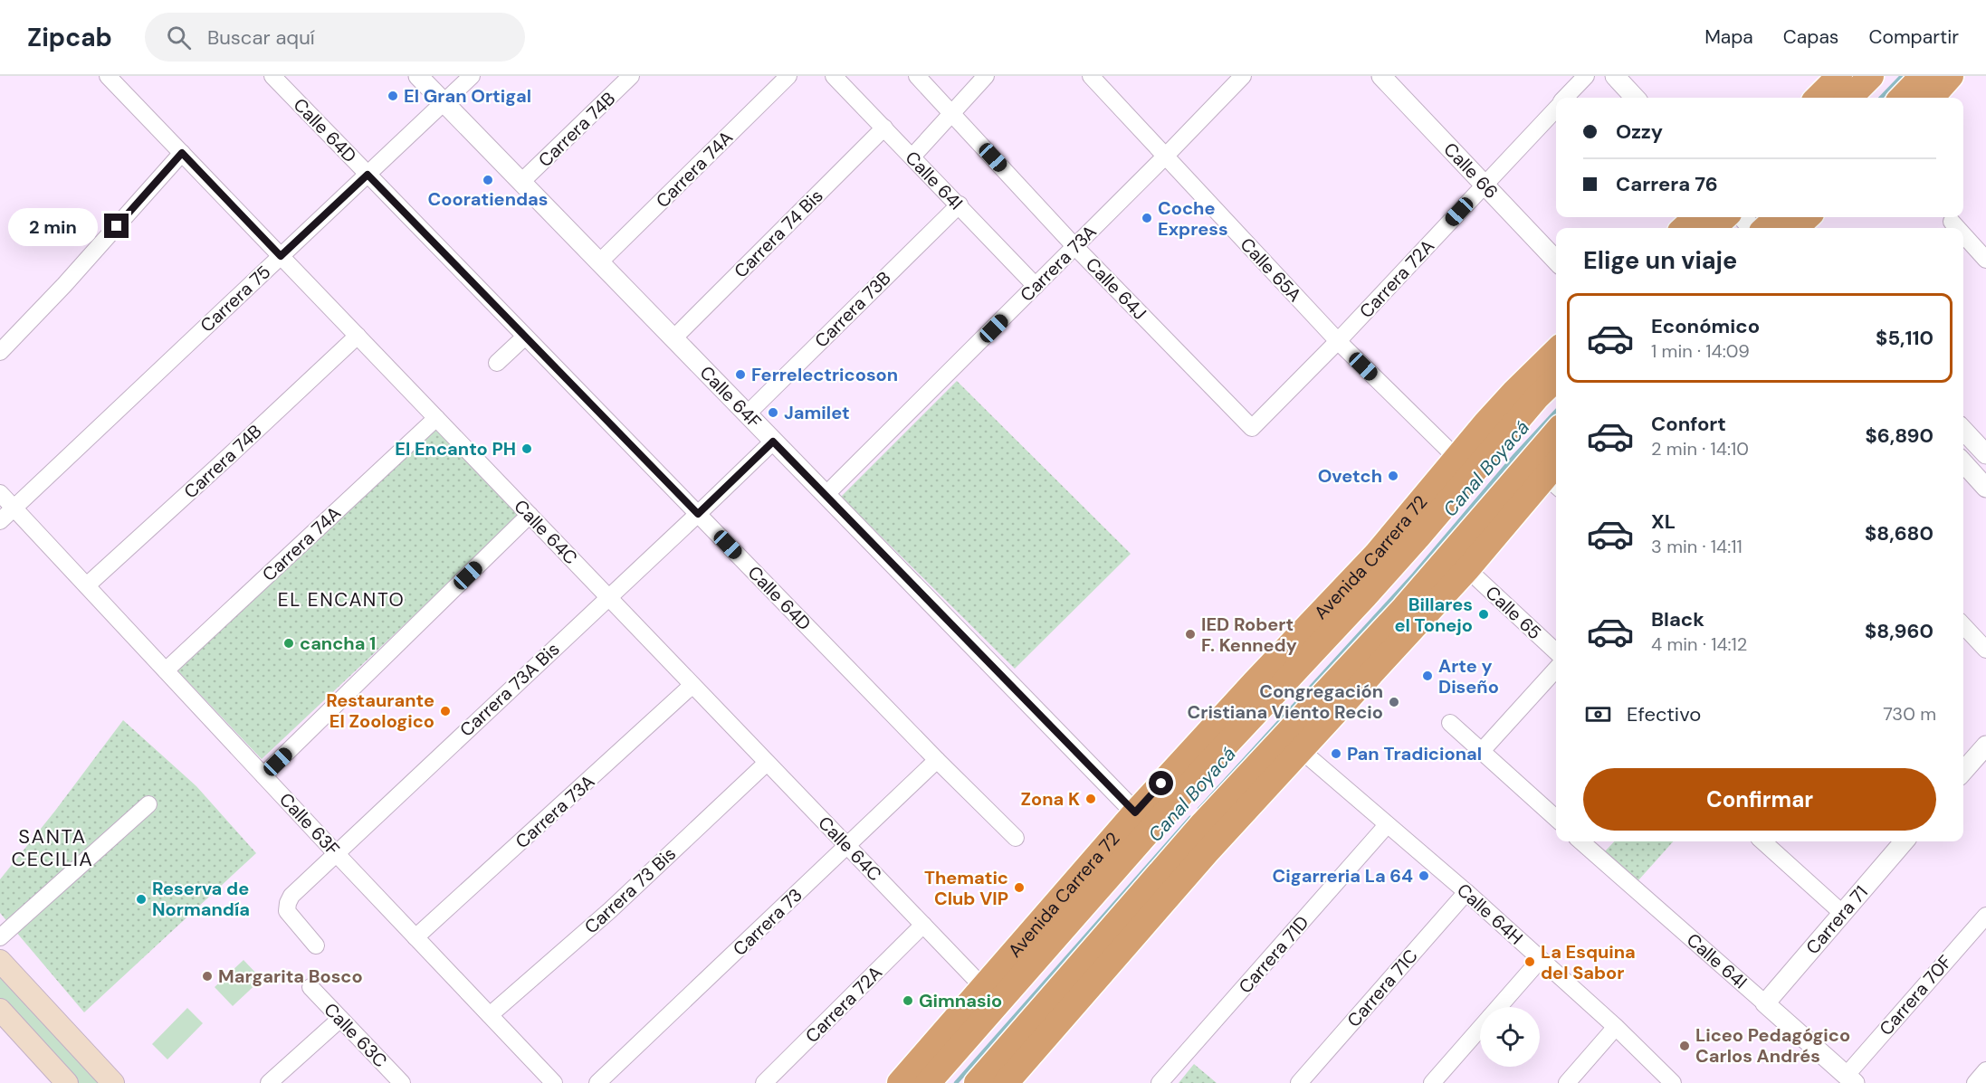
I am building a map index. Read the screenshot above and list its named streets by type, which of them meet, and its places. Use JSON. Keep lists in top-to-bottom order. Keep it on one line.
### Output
{"streets":{"highway":["Avenida Carrera 72"],"street":["Carrera 74B","Calle 64D","Carrera 74A","Calle 66","Calle 64I","Carrera 74 Bis","Carrera 73A","Calle 65A","Carrera 72A","Calle 64J","Carrera 75","Carrera 73B","Calle 64F","Calle 64C","Calle 65","Carrera 73A Bis","Calle 63F","Carrera 73 Bis","Calle 64H","Carrera 71","Carrera 73","Carrera 71D","Carrera 71C","Carrera 70F","Calle 63C"]},"crossings":[["Carrera 74B","Calle 64F"],["Carrera 74B","Calle 64C"],["Carrera 74B","Calle 63F"],["Calle 64D","Carrera 75"],["Calle 64D","Carrera 73A Bis"],["Calle 64D","Carrera 73"],["Carrera 74A","Calle 64F"],["Carrera 74A","Calle 64C"],["Carrera 74A","Calle 63F"],["Calle 66","Carrera 72A"],["Calle 64I","Carrera 74 Bis"],["Calle 64I","Carrera 73A"],["Calle 64I","Carrera 73B"],["Calle 64I","Carrera 71"],["Calle 64I","Carrera 70F"],["Carrera 74 Bis","Calle 64F"],["Carrera 73A","Calle 65A"],["Carrera 73A","Calle 64J"],["Carrera 73A","Calle 64F"],["Carrera 73A","Calle 64C"],["Carrera 73A","Calle 63F"],["Calle 65A","Carrera 72A"],["Calle 65A","Avenida Carrera 72"],["Carrera 72A","Calle 64J"],["Carrera 72A","Calle 64C"],["Carrera 75","Calle 64F"],["Carrera 75","Calle 64C"],["Carrera 75","Calle 63F"],["Carrera 73B","Calle 64F"],["Calle 64F","Avenida Carrera 72"],["Calle 64F","Carrera 73A Bis"],["Calle 64C","Avenida Carrera 72"],["Calle 64C","Carrera 73A Bis"],["Calle 64C","Carrera 73 Bis"],["Calle 64C","Carrera 73"],["Carrera 73A Bis","Calle 63F"],["Calle 63F","Carrera 73 Bis"],["Calle 64H","Carrera 71D"],["Calle 64H","Carrera 71C"]],"districts":["EL ENCANTO","SANTA CECILIA"],"water":["Canal Boyacá"],"places":["El Gran Ortigal","Cooratiendas","Coche Express","Ferrelectricoson","Jamilet","El Encanto PH","Ovetch","Billares el Tonejo","IED Robert F. Kennedy","cancha 1","Arte y Diseño","Congregación Cristiana Viento Recio","Restaurante El Zoologico","Pan Tradicional","Zona K","Cigarreria La 64","Thematic Club VIP","Reserva de Normandía","La Esquina del Sabor","Margarita Bosco","Gimnasio","Liceo Pedagógico Carlos Andrés"],"page":{"header":"Zipcab","search":"Buscar aquí","nav":["Mapa","Capas","Compartir"],"banner":["Ozzy","Carrera 76"],"bubble":"2 min","heading":"Elige un viaje","list":[{"name":"Económico","note":"1 min · 14:09","value":"$5,110"},{"name":"Confort","note":"2 min · 14:10","value":"$6,890"},{"name":"XL","note":"3 min · 14:11","value":"$8,680"},{"name":"Black","note":"4 min · 14:12","value":"$8,960"}],"pay":["Efectivo","730 m"],"buttons":"Confirmar"}}
